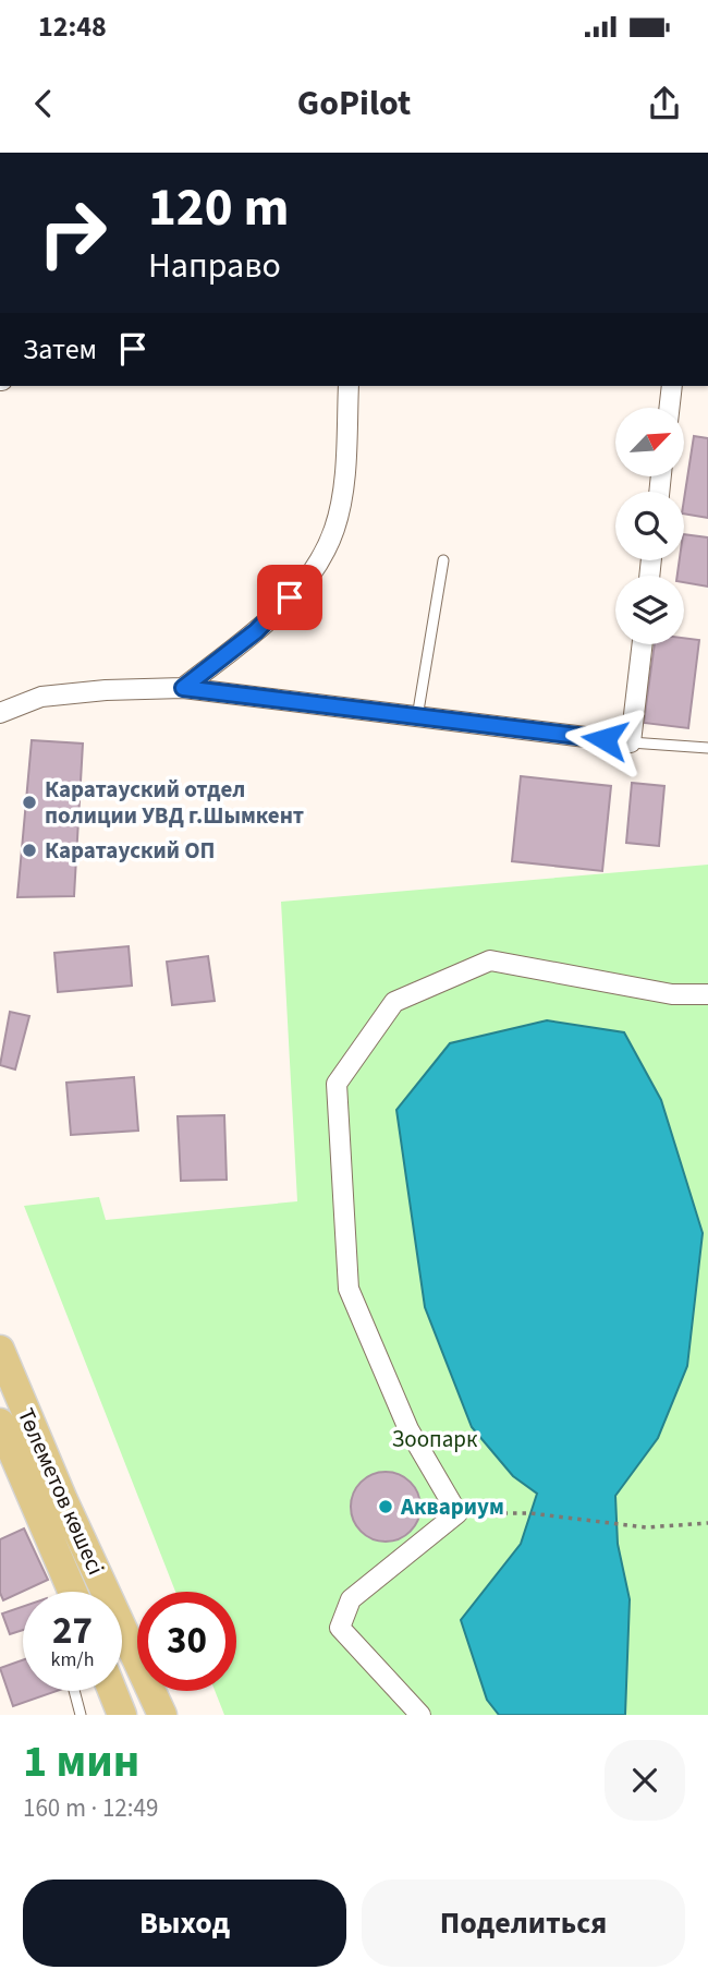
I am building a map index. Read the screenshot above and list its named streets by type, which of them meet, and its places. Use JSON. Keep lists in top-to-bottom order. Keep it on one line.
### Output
{"streets":{"main road":["Төлеметов көшесі"]},"parks":["Зоопарк"],"places":["Каратауский отдел полиции УВД г.Шымкент","Каратауский ОП","Аквариум"],"north":"top right","page":{"status":"12:48","header":"GoPilot","turn":["120 m","Направо"],"then":"Затем","speed":"27 km/h","limit":"30","heading":["1 мин","160 m · 12:49"],"buttons":["Выход","Поделиться"]}}
